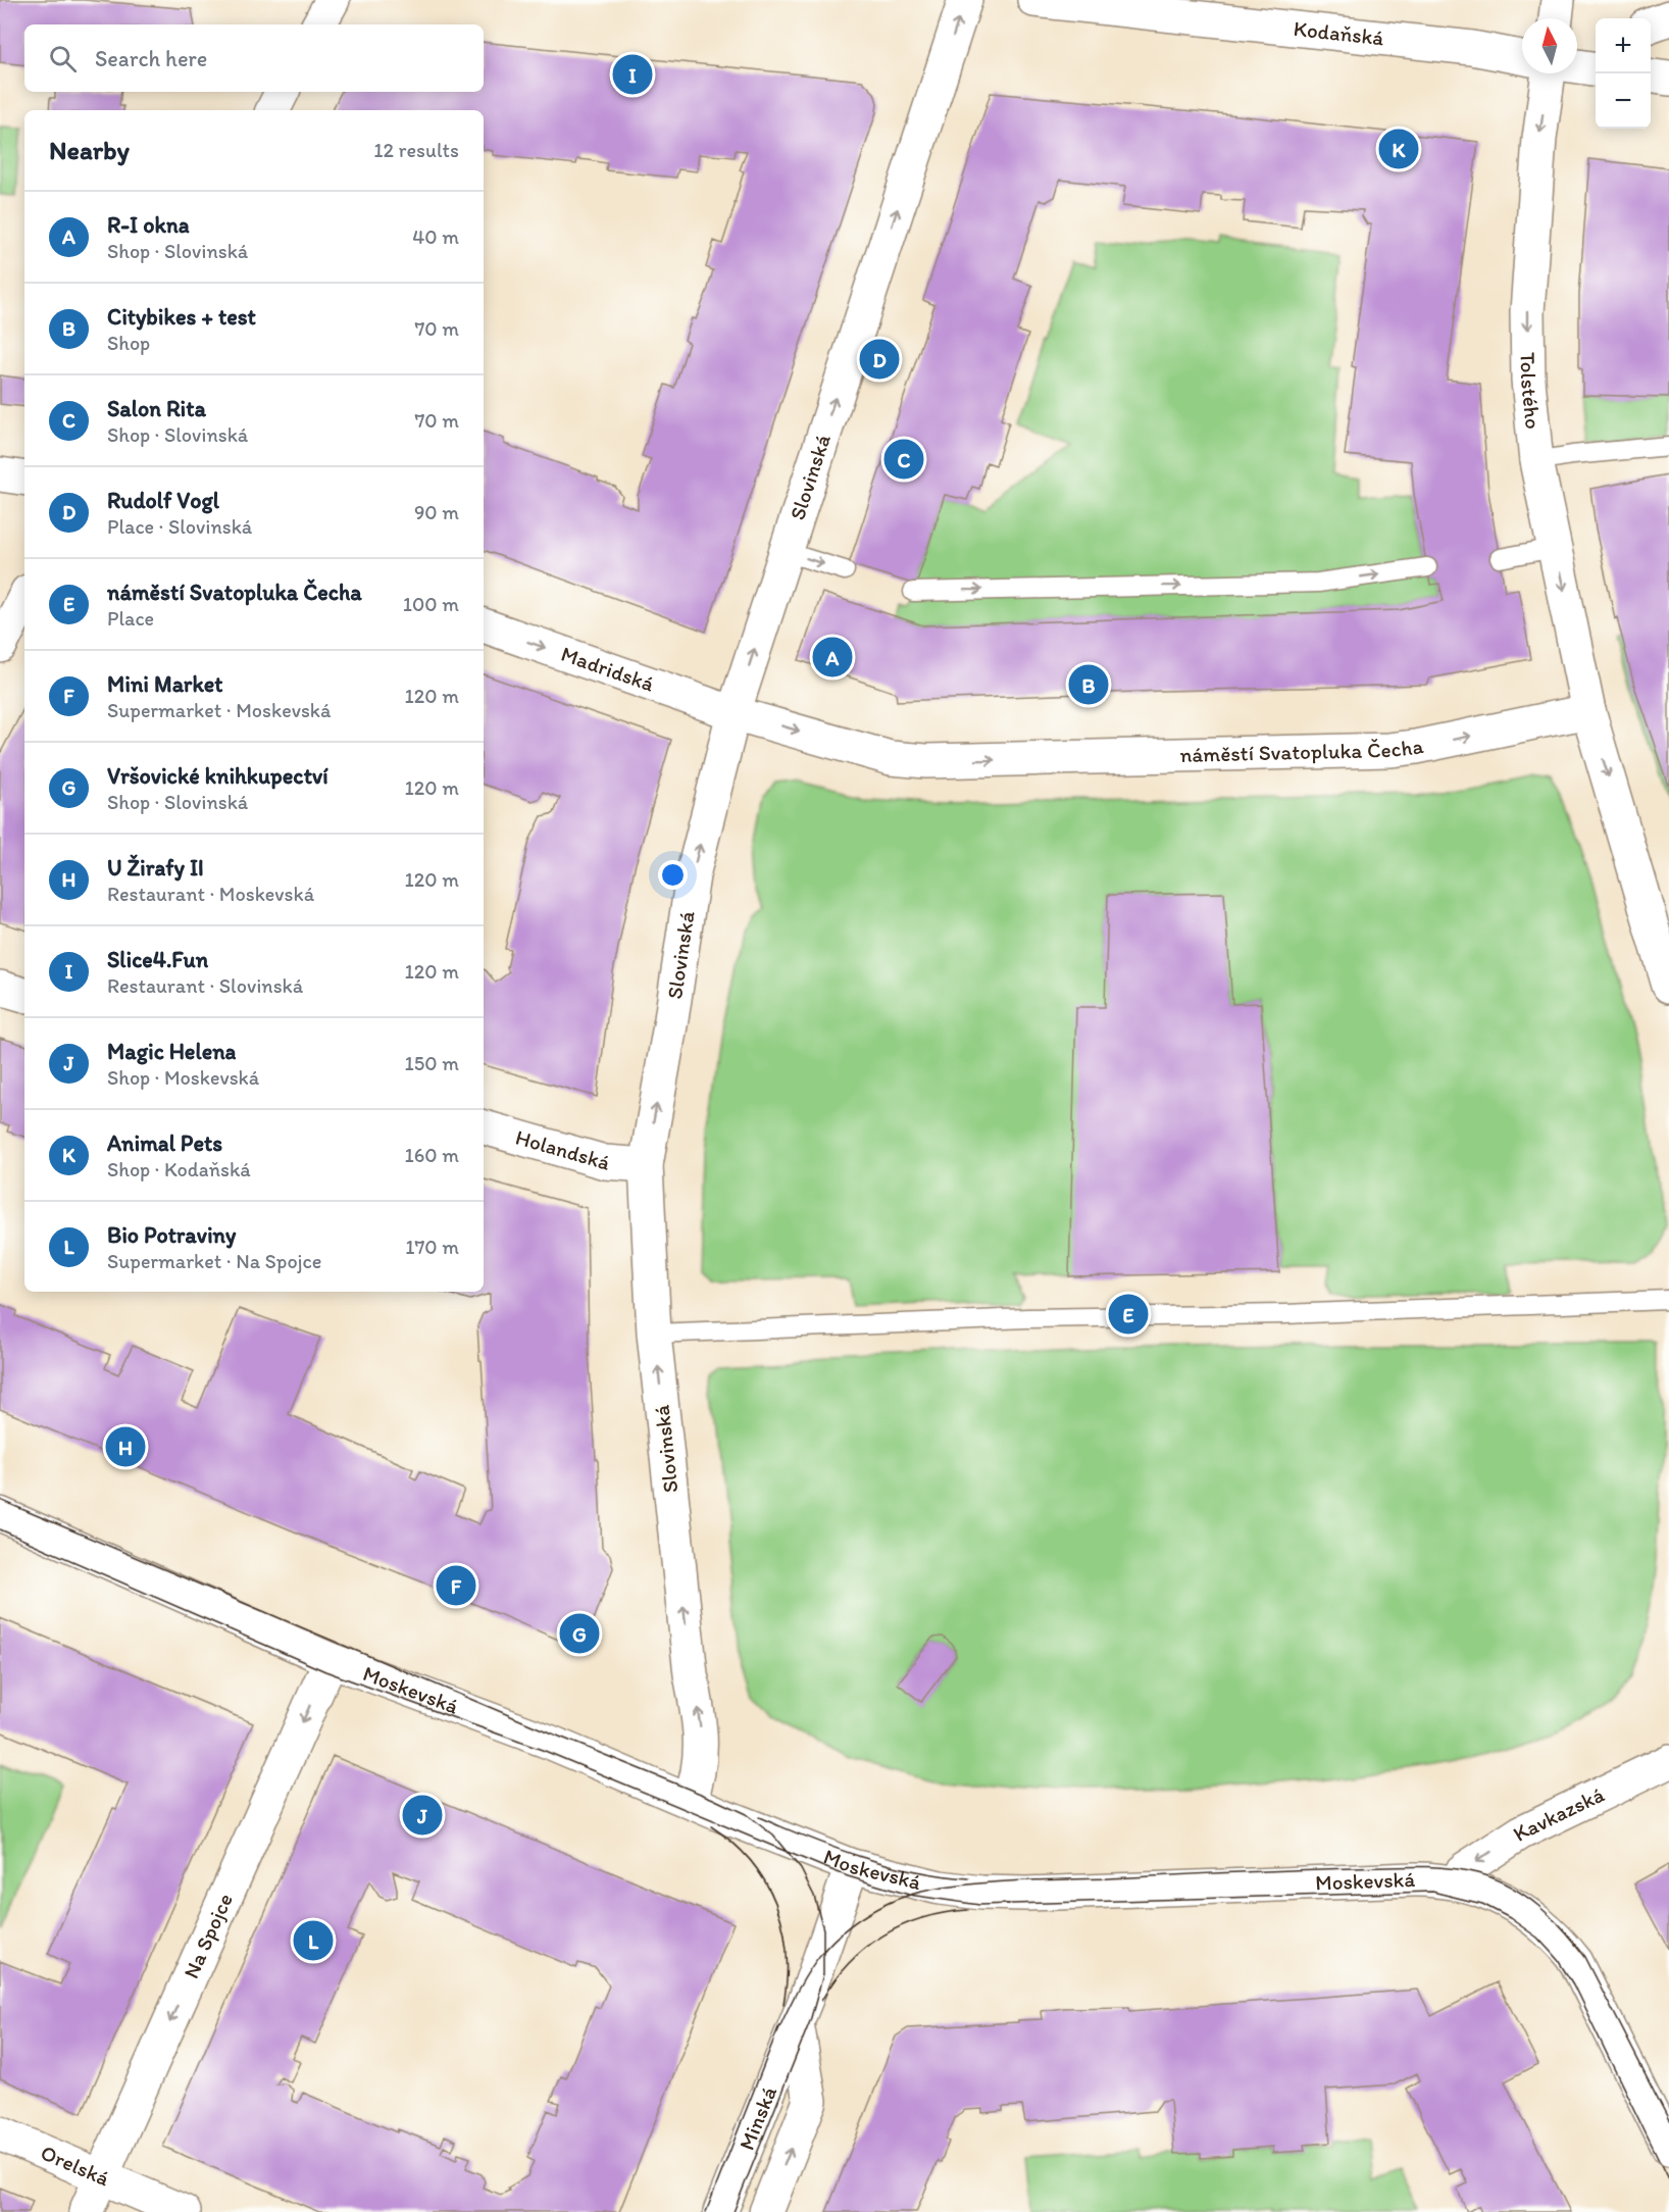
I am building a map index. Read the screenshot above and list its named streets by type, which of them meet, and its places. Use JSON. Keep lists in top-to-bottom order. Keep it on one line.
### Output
{"streets":{"street":["Kodaňská","Tolstého","Slovinská","Madridská","náměstí Svatopluka Čecha","Holandská","Moskevská","Kavkazská","Na Spojce","Minská","Orelská"]},"crossings":[["Tolstého","náměstí Svatopluka Čecha"],["Slovinská","Madridská"],["Slovinská","náměstí Svatopluka Čecha"],["Slovinská","Holandská"],["Slovinská","Moskevská"],["Madridská","náměstí Svatopluka Čecha"],["Moskevská","Kavkazská"],["Moskevská","Na Spojce"],["Moskevská","Minská"],["Na Spojce","Orelská"]],"one_way":["Tolstého","Slovinská","Madridská","náměstí Svatopluka Čecha","Kavkazská","Na Spojce"],"north":"top","page":{"map_buttons":["+","−"],"search":"Search here","pins":["I","K","D","C","A","B","E","H","F","G","J","L"],"heading":["Nearby","12 results"],"list":[{"mark":"A","name":"R-I okna","note":"Shop · Slovinská","value":"40 m"},{"mark":"B","name":"Citybikes + test","note":"Shop","value":"70 m"},{"mark":"C","name":"Salon Rita","note":"Shop · Slovinská","value":"70 m"},{"mark":"D","name":"Rudolf Vogl","note":"Place · Slovinská","value":"90 m"},{"mark":"E","name":"náměstí Svatopluka Čecha","note":"Place","value":"100 m"},{"mark":"F","name":"Mini Market","note":"Supermarket · Moskevská","value":"120 m"},{"mark":"G","name":"Vršovické knihkupectví","note":"Shop · Slovinská","value":"120 m"},{"mark":"H","name":"U Žirafy II","note":"Restaurant · Moskevská","value":"120 m"},{"mark":"I","name":"Slice4.Fun","note":"Restaurant · Slovinská","value":"120 m"},{"mark":"J","name":"Magic Helena","note":"Shop · Moskevská","value":"150 m"},{"mark":"K","name":"Animal Pets","note":"Shop · Kodaňská","value":"160 m"},{"mark":"L","name":"Bio Potraviny","note":"Supermarket · Na Spojce","value":"170 m"}]}}
